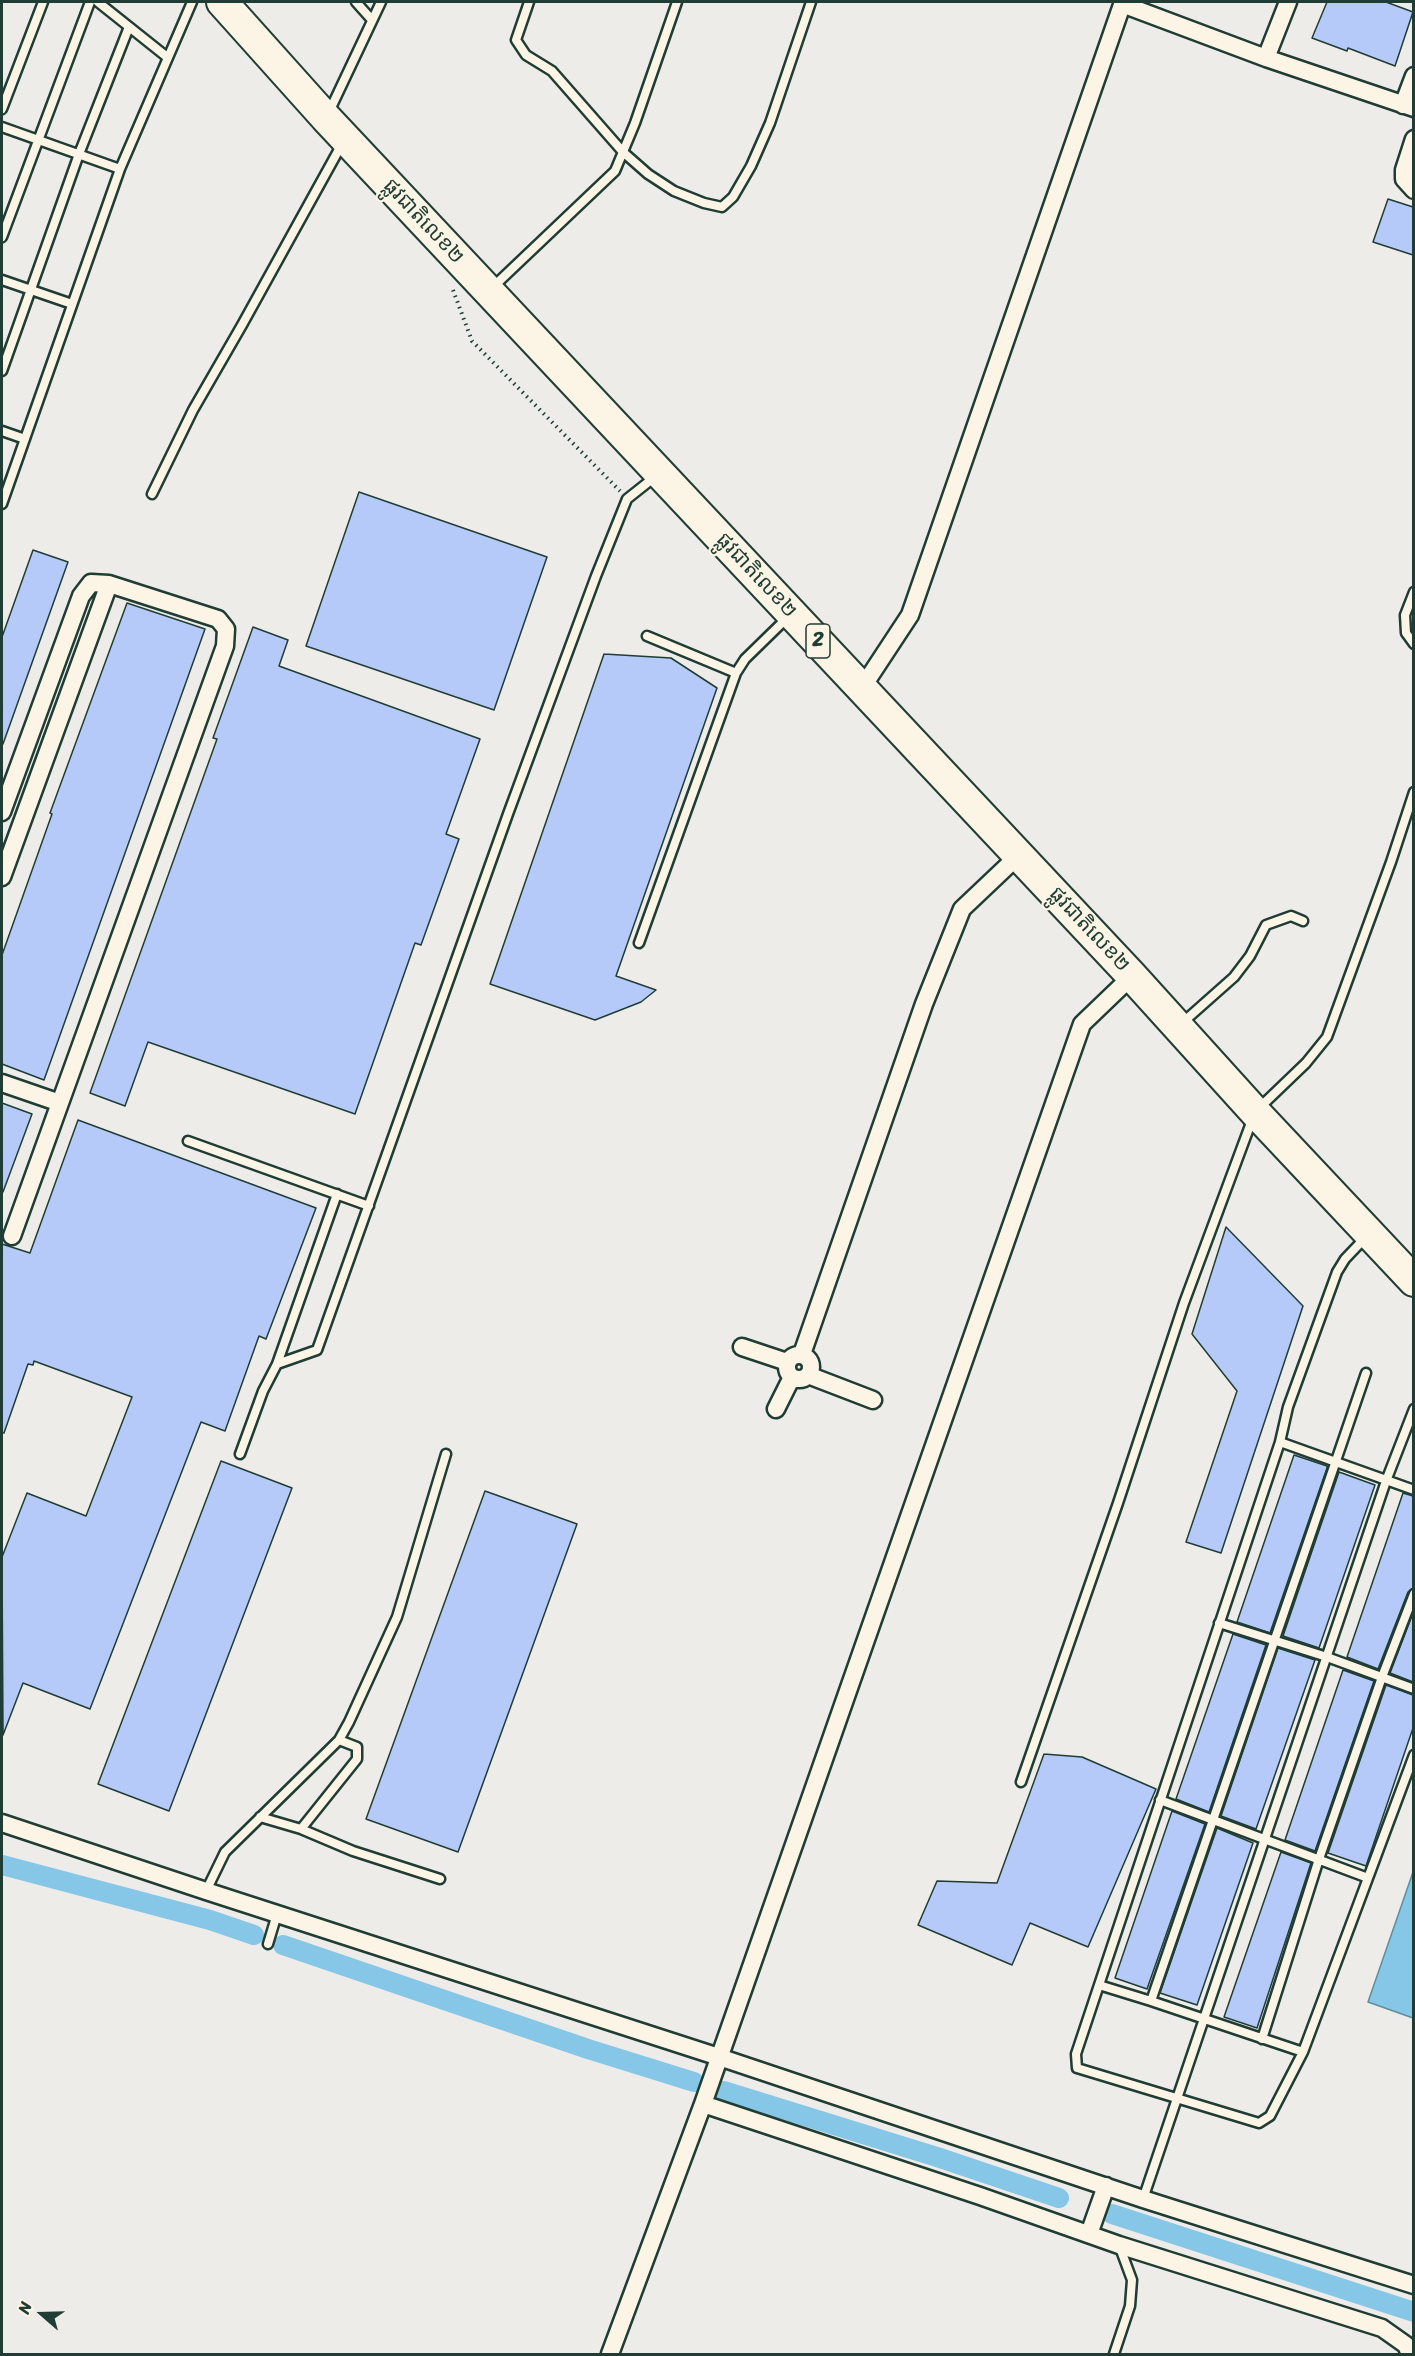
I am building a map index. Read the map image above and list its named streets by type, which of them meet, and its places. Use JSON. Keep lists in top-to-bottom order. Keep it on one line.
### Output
{"streets":{"highway":["ផ្លូវជាតិលេខ២","2"]},"north":"left"}
